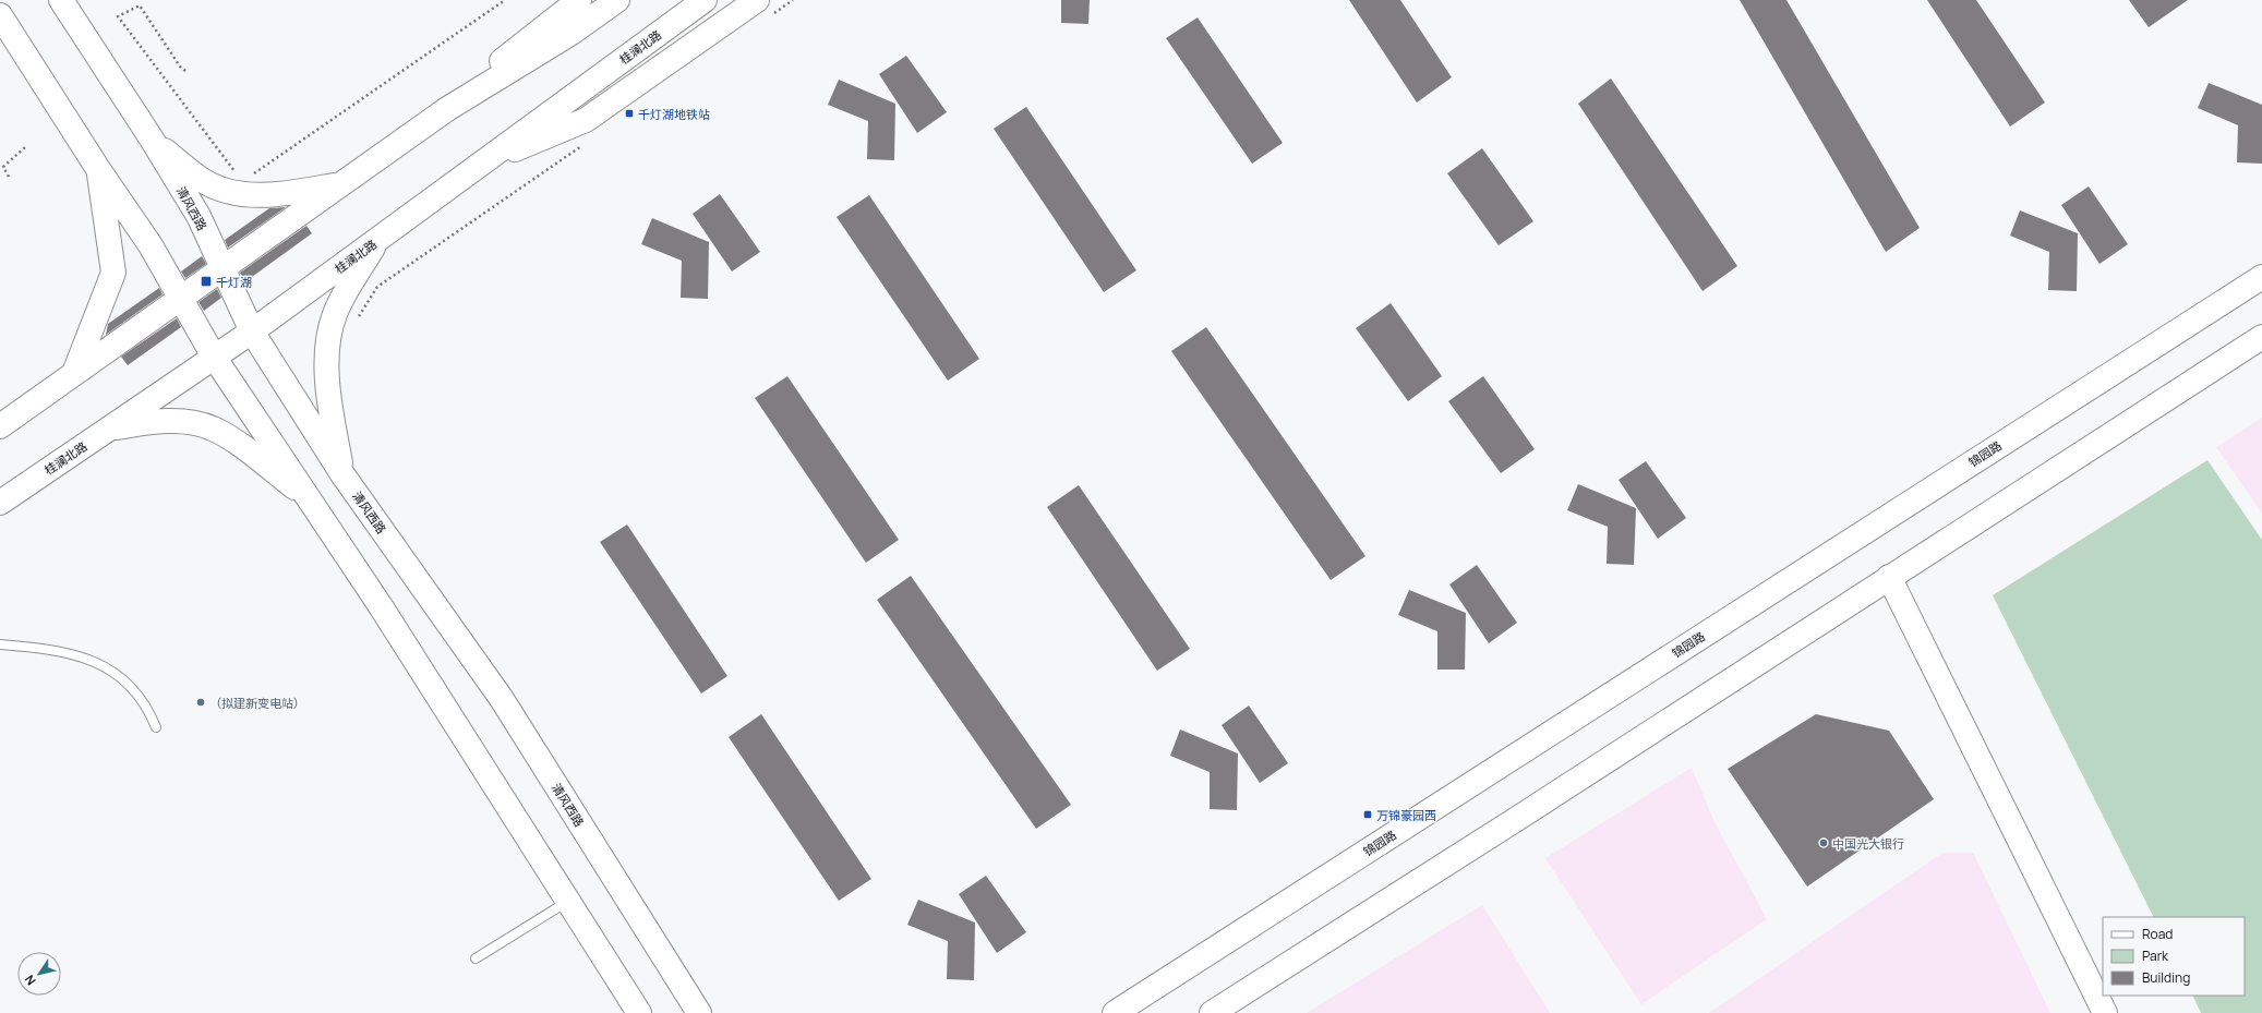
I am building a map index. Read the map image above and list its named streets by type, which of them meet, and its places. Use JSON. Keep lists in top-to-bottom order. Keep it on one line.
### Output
{"streets":{"main road":["桂澜北路","清风西路","锦园路"]},"crossings":[["桂澜北路","清风西路"]],"places":{"transit":["千灯湖地铁站","千灯湖","万锦豪园西"],"other":["（拟建新变电站）","中国光大银行"]},"legend":["Road","Park","Building"],"north":"bottom left"}
